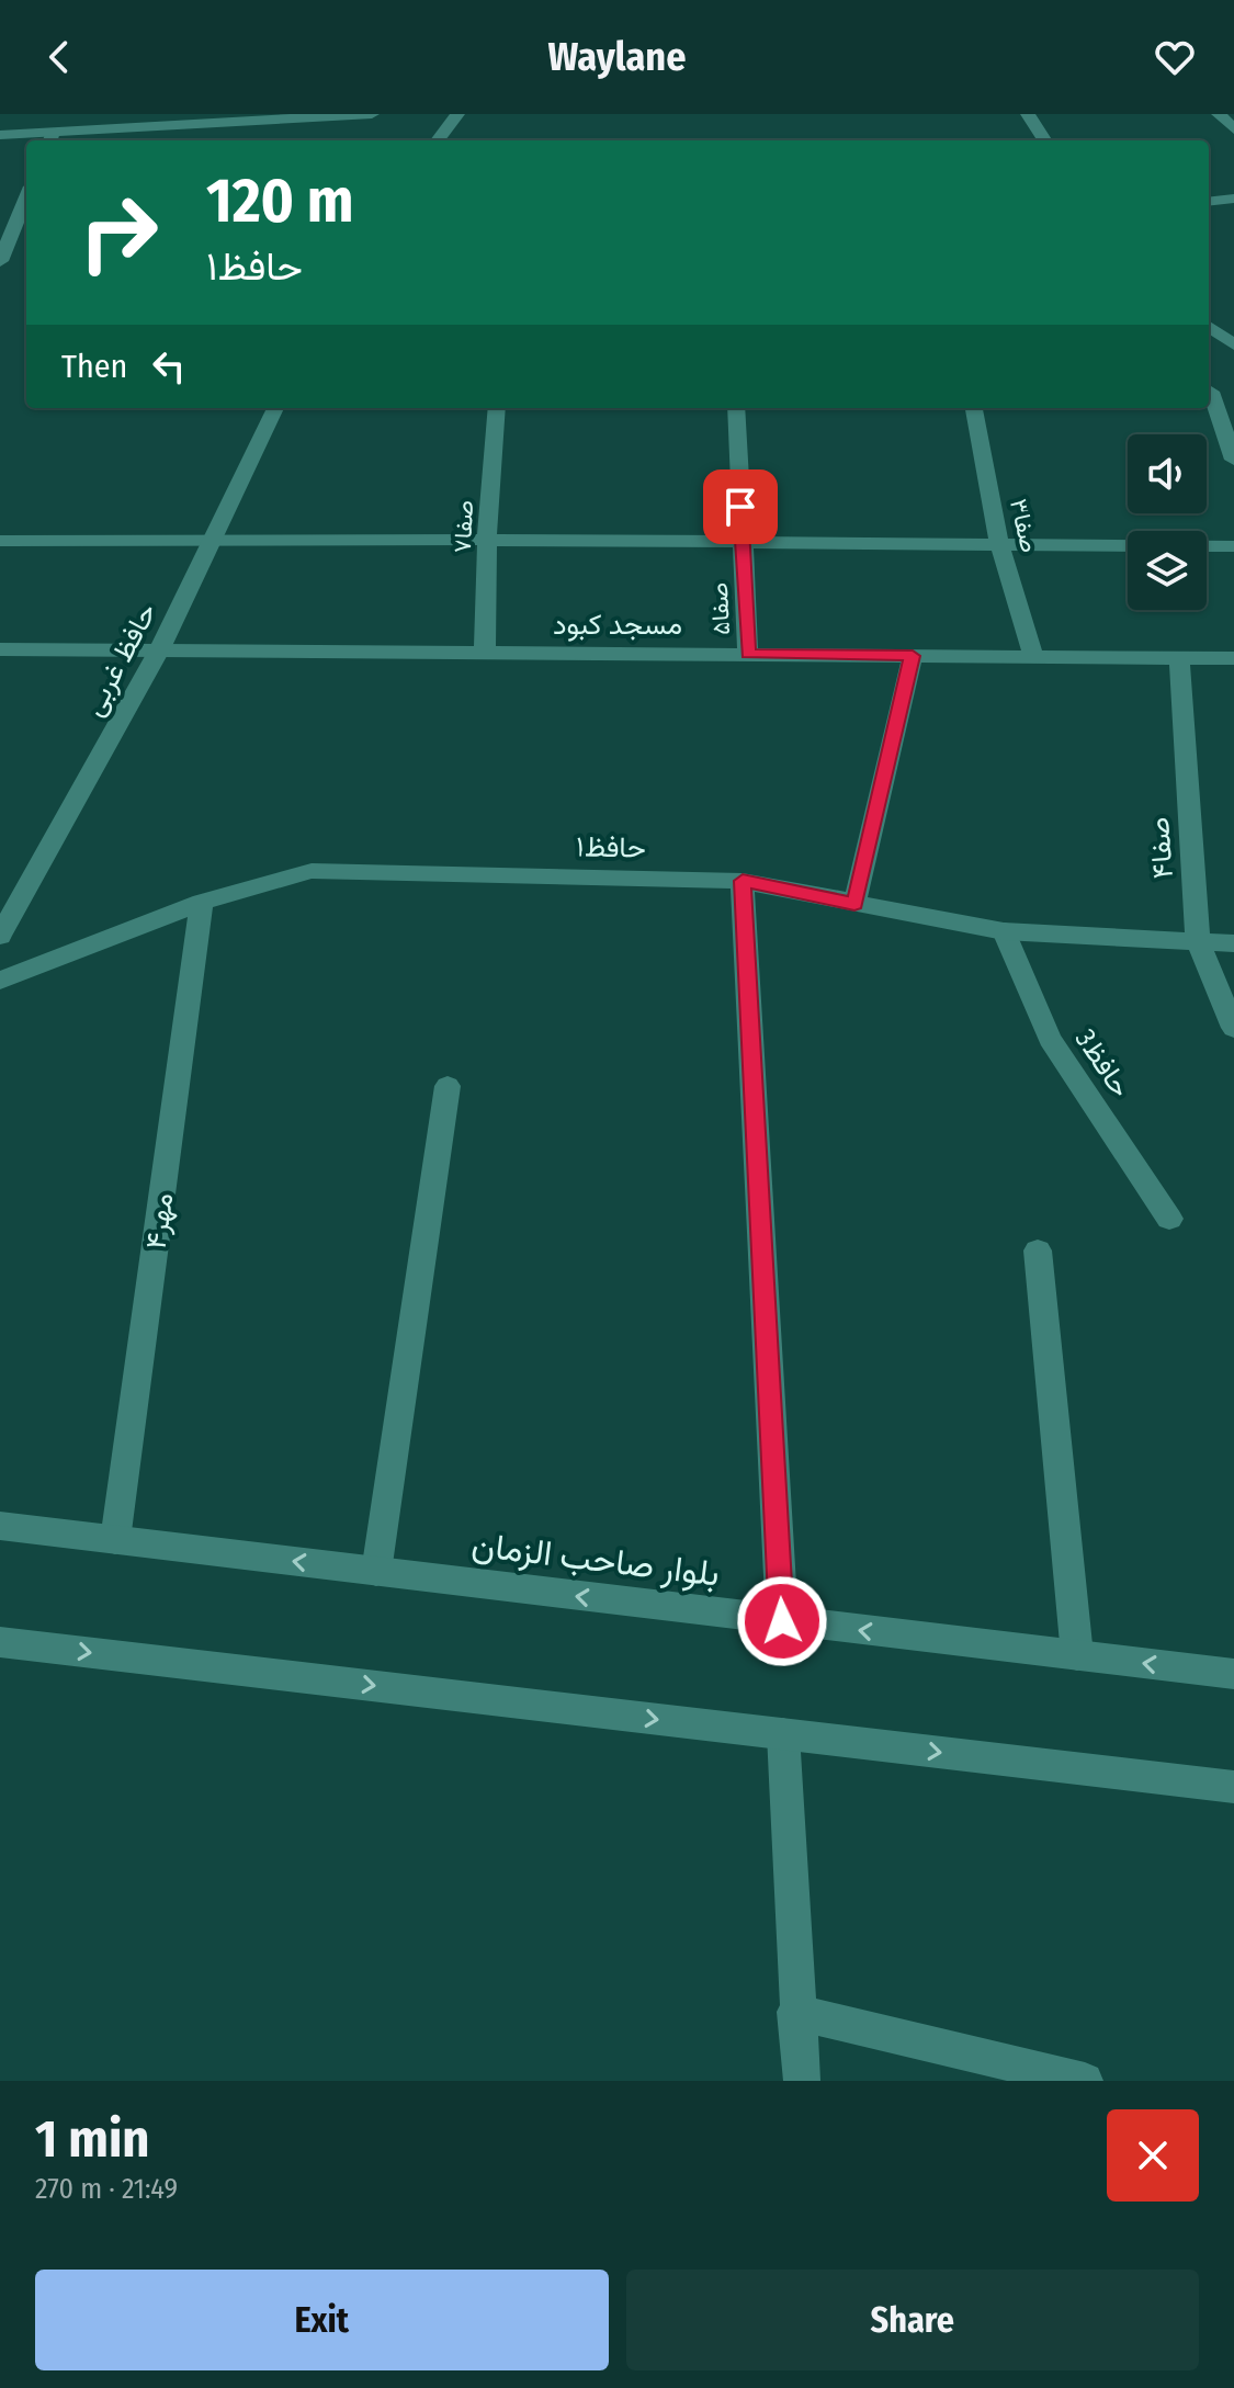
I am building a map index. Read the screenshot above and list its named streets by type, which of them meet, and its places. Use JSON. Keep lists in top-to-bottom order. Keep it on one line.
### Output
{"streets":{"street":["صفا۳","صفا۷","صفا۵","مسجد کبود","حافظ غربی","حافظ۱","صفا۴","حافظ3","مهر۴","بلوار صاحب الزمان"]},"crossings":[["صفا۳","مسجد کبود"],["صفا۷","مسجد کبود"],["صفا۵","مسجد کبود"],["مسجد کبود","حافظ غربی"],["مسجد کبود","صفا۴"],["حافظ۱","صفا۴"],["حافظ۱","حافظ3"],["حافظ۱","مهر۴"],["مهر۴","بلوار صاحب الزمان"]],"page":{"header":"Waylane","turn":["120 m","حافظ۱"],"then":"Then","heading":["1 min","270 m · 21:49"],"buttons":["Exit","Share"]}}
